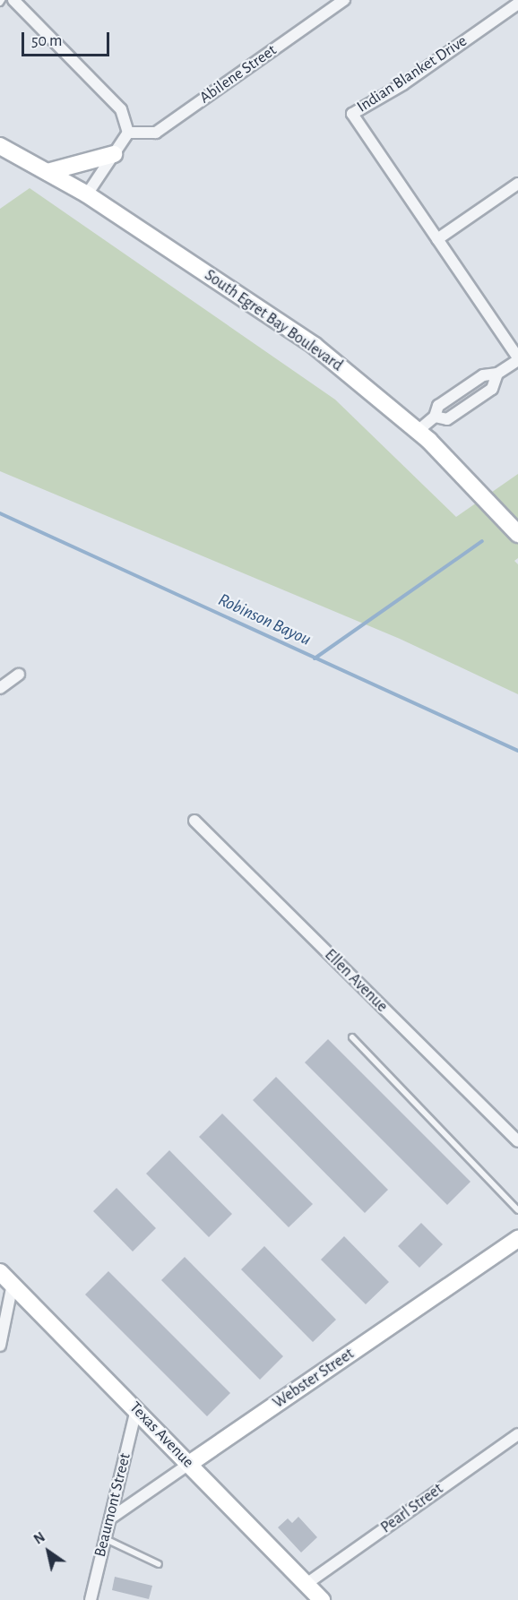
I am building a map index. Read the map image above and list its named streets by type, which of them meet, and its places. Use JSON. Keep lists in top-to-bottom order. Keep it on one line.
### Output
{"streets":{"street":["Abilene Street","Indian Blanket Drive","South Egret Bay Boulevard","Ellen Avenue","Webster Street","Texas Avenue","Beaumont Street","Pearl Street"]},"crossings":[["Webster Street","Texas Avenue"],["Webster Street","Beaumont Street"],["Texas Avenue","Beaumont Street"],["Texas Avenue","Pearl Street"]],"water":["Robinson Bayou"],"scale_bar":"50 m","north":"top left"}
